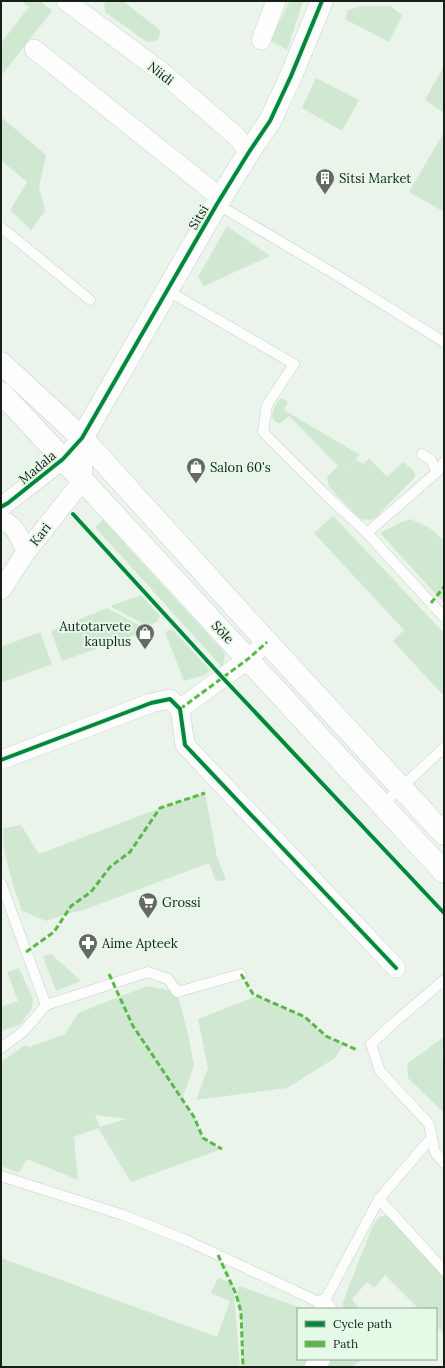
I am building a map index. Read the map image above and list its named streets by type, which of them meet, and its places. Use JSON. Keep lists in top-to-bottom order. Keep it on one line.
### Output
{"streets":{"main road":["Sitsi","Sõle"],"street":["Niidi","Madala","Kari"]},"crossings":[["Niidi","Sitsi"],["Sitsi","Madala"],["Sitsi","Sõle"],["Madala","Sõle"],["Kari","Sõle"]],"places":{"building":["Sitsi Market"],"shop":["Salon 60's","Autotarvete kauplus"],"supermarket":["Grossi"],"pharmacy":["Aime Apteek"]},"legend":["Cycle path","Path"]}
